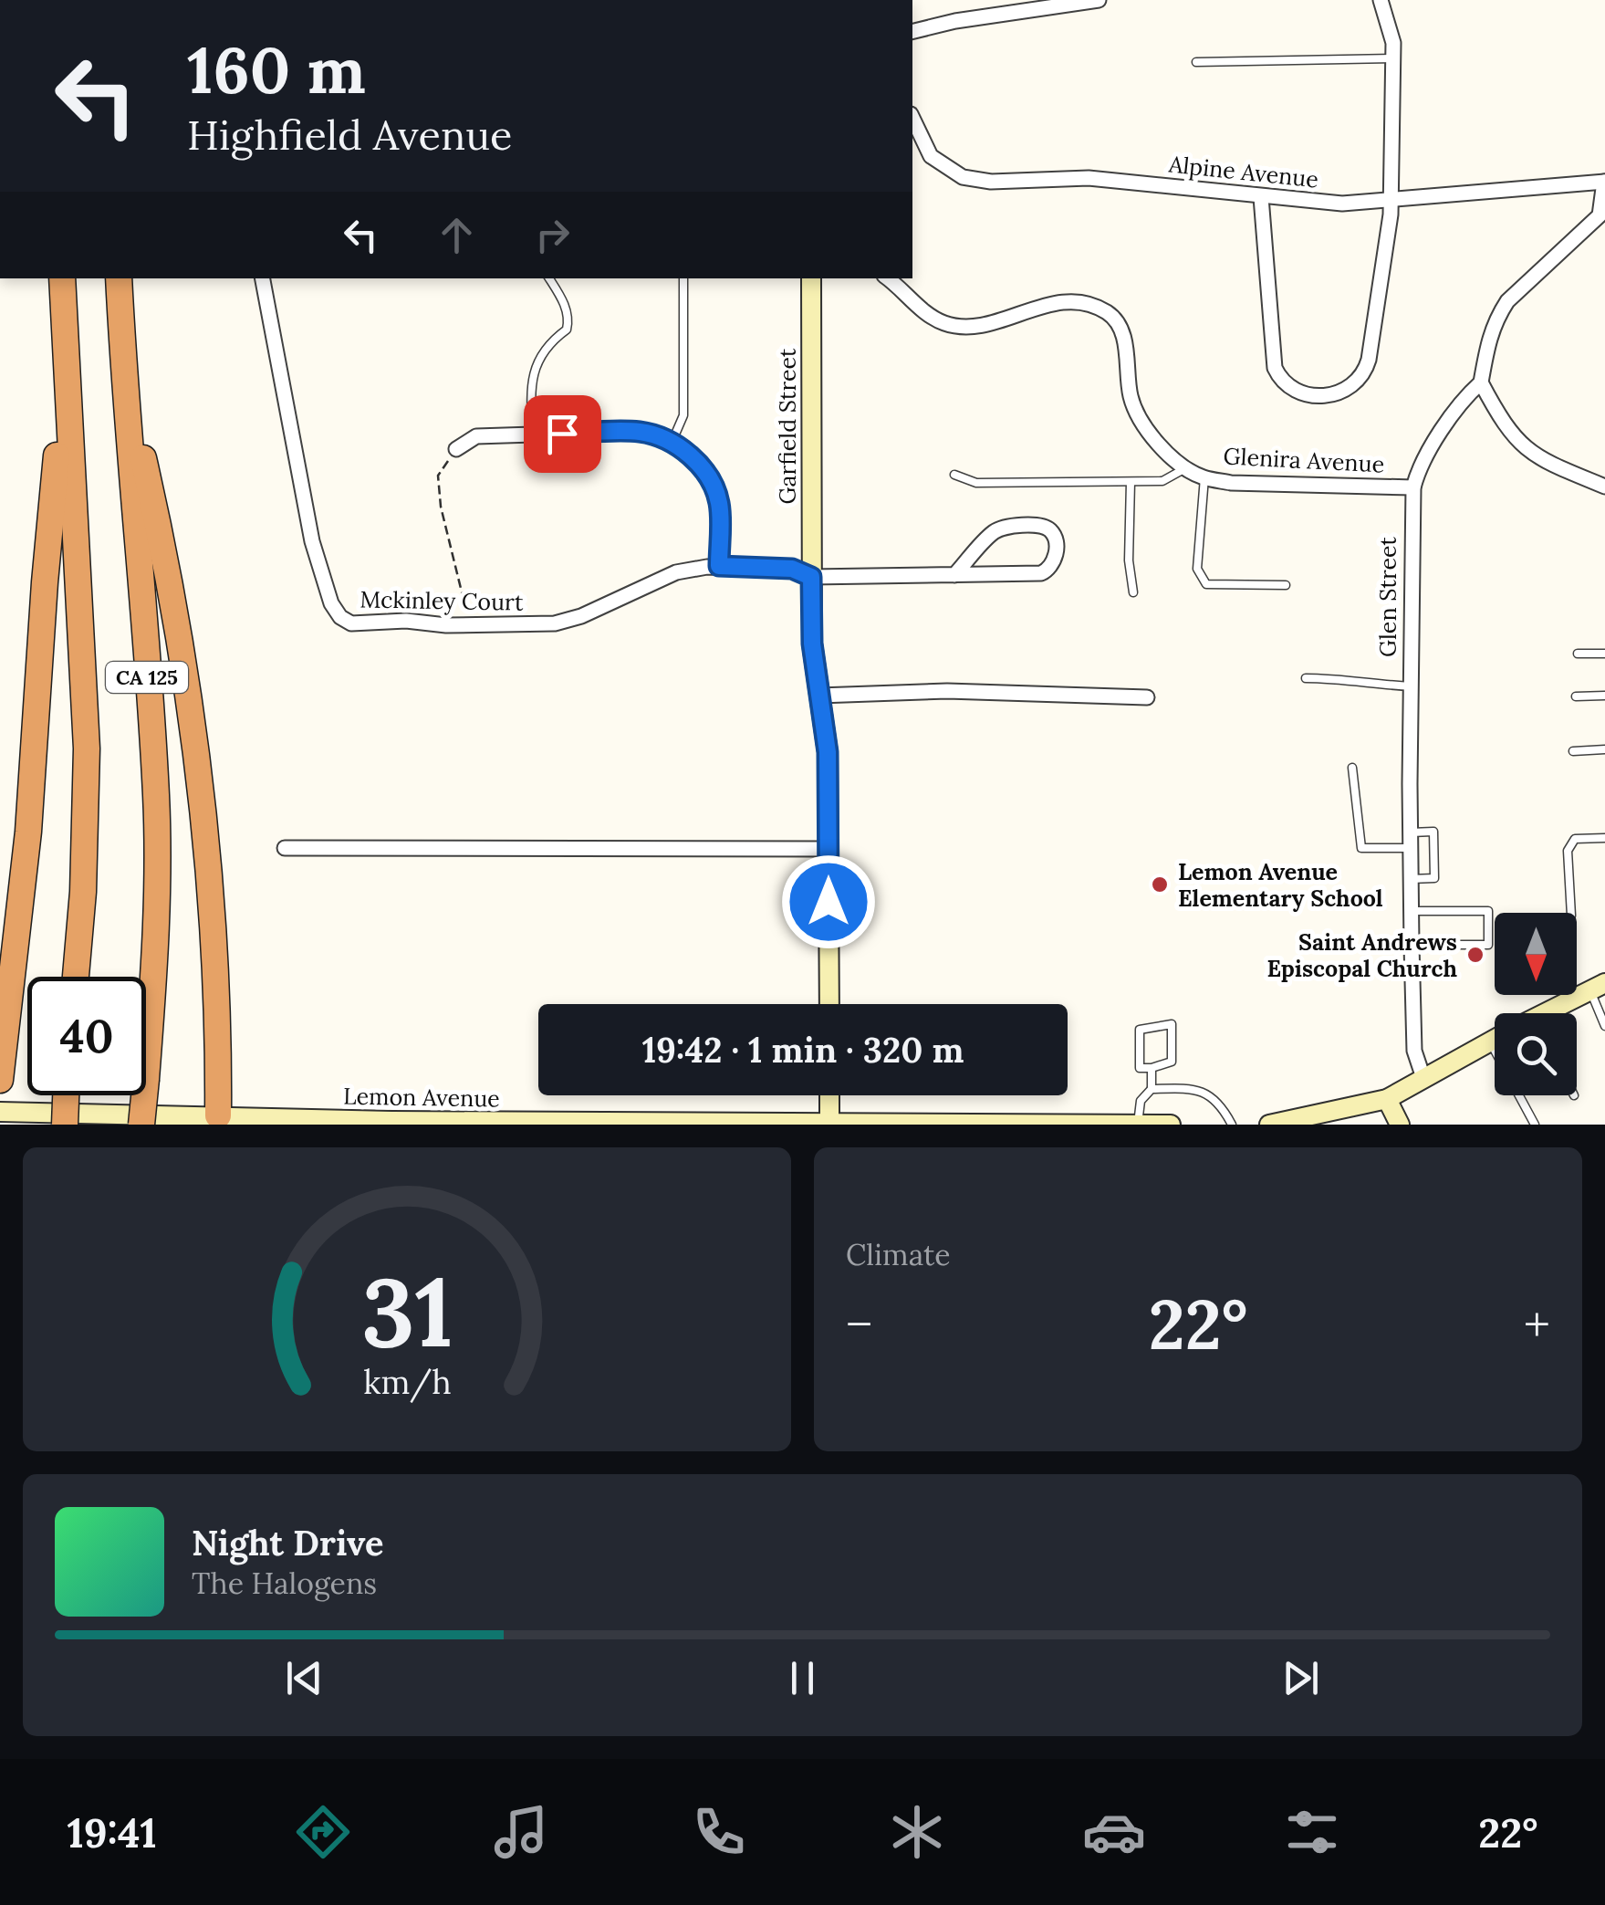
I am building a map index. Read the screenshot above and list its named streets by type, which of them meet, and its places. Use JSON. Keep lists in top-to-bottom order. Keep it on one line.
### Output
{"streets":{"highway":["CA 125"],"main road":["Garfield Street","Lemon Avenue"],"street":["Alpine Avenue","Glenira Avenue","Glen Street","Mckinley Court"]},"crossings":[["Garfield Street","Mckinley Court"],["Glenira Avenue","Glen Street"]],"places":["Lemon Avenue Elementary School","Saint Andrews Episcopal Church"],"north":"bottom","page":{"turn":["160 m","Highfield Avenue"],"limit":"40","trip":"19:42 · 1 min · 320 m","tile":"Climate","heat":["−","22°","+"],"song":["Night Drive","The Halogens"],"tabs":["19:41","22°"],"gauge":["31","km/h"]}}
